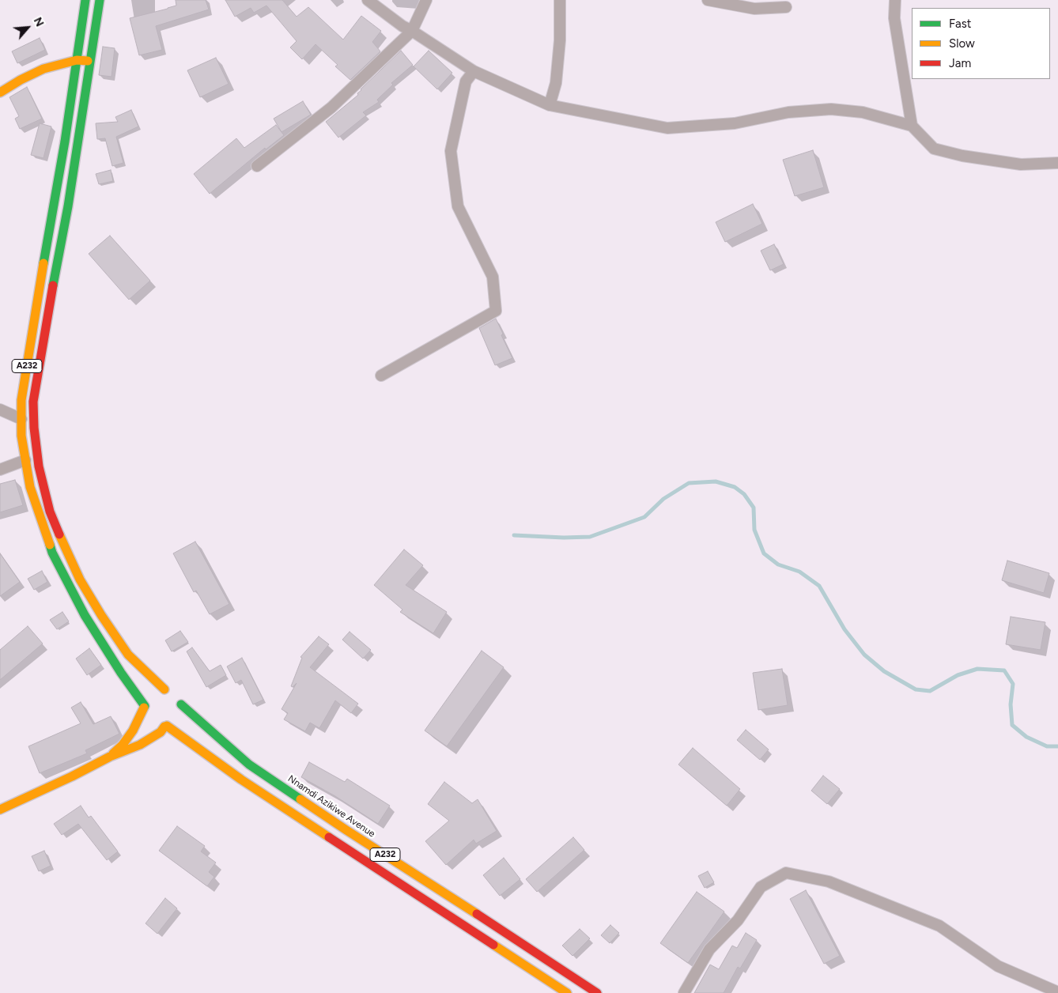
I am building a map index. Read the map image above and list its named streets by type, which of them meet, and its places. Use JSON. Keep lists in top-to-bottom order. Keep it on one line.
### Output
{"streets":{"main road":["A232","Nnamdi Azikiwe Avenue"]},"crossings":[["A232","Nnamdi Azikiwe Avenue"]],"legend":["Fast","Slow","Jam"],"north":"top right"}
